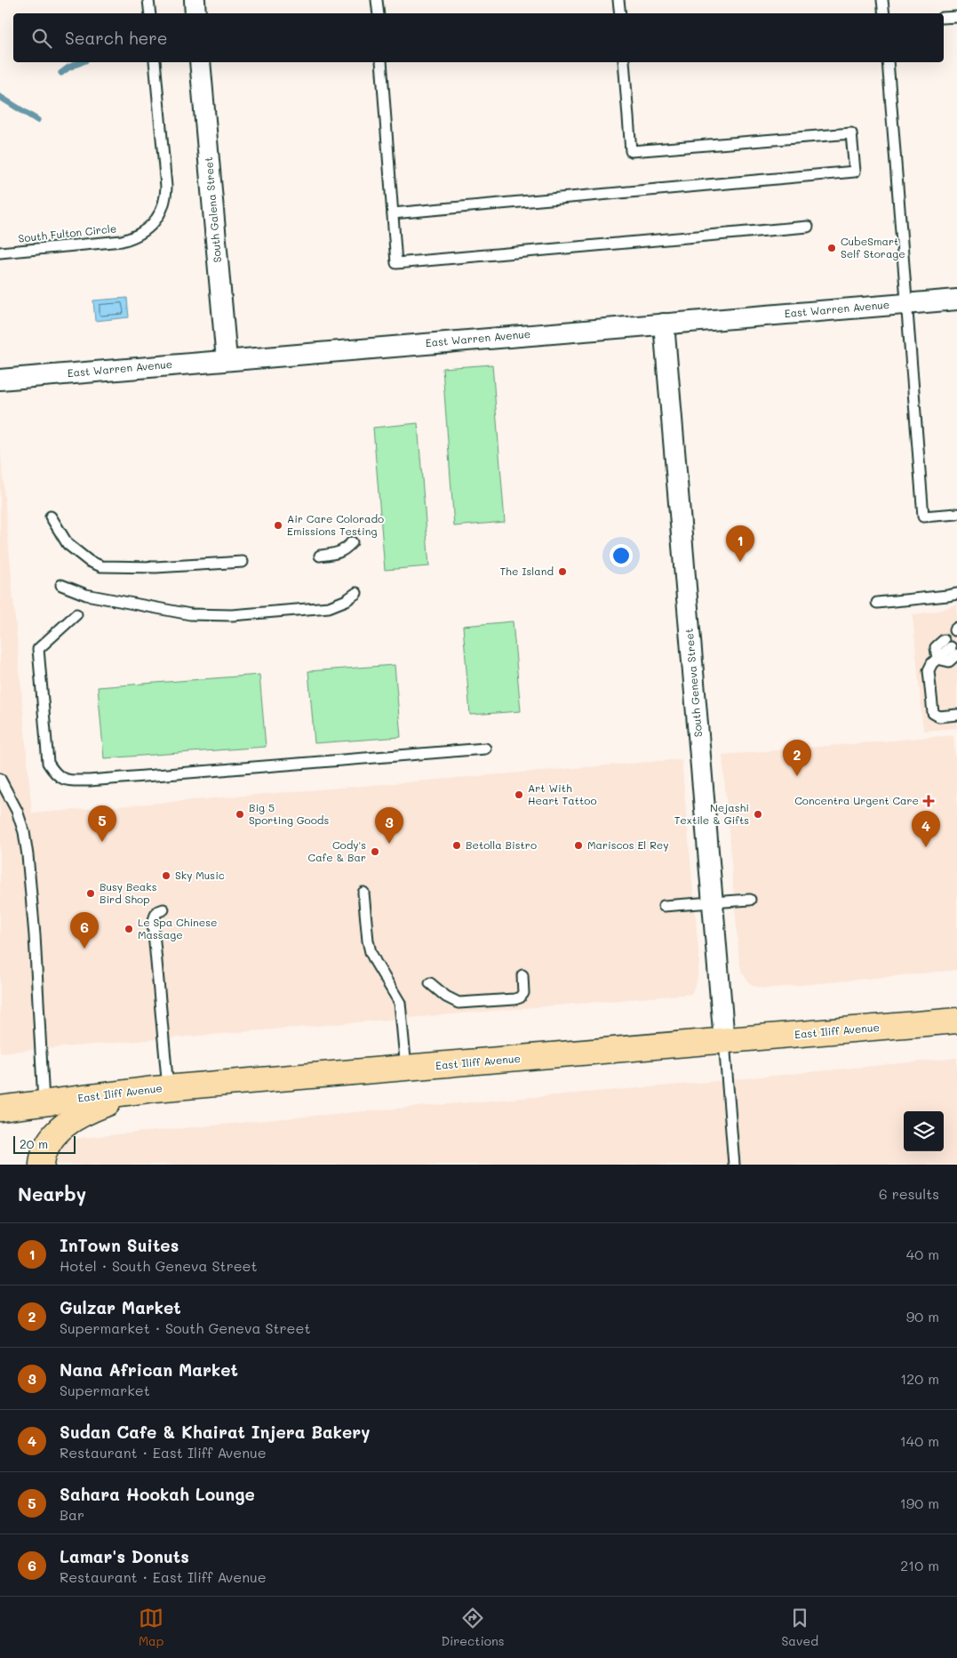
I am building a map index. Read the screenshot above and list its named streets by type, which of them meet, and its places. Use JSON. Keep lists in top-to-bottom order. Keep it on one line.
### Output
{"streets":{"main road":["East Iliff Avenue"],"street":["South Galena Street","East Warren Avenue","South Geneva Street"],"lane":["South Fulton Circle"]},"crossings":[["South Galena Street","East Warren Avenue"],["East Warren Avenue","South Geneva Street"],["South Geneva Street","East Iliff Avenue"]],"places":{"other":["CubeSmart Self Storage","Air Care Colorado Emissions Testing","The Island","Art With Heart Tattoo","Big 5 Sporting Goods","Nejashi Textile & Gifts","Betolla Bistro","Mariscos El Rey","Cody's Cafe & Bar","Sky Music","Busy Beaks Bird Shop","Le Spa Chinese Massage"],"health":["Concentra Urgent Care"]},"scale_bar":"20 m","page":{"search":"Search here","pins":["1","2","5","3","4","6"],"scale":"20 m","heading":["Nearby","6 results"],"list":[{"mark":"1","name":"InTown Suites","note":"Hotel · South Geneva Street","value":"40 m"},{"mark":"2","name":"Gulzar Market","note":"Supermarket · South Geneva Street","value":"90 m"},{"mark":"3","name":"Nana African Market","note":"Supermarket","value":"120 m"},{"mark":"4","name":"Sudan Cafe & Khairat Injera Bakery","note":"Restaurant · East Iliff Avenue","value":"140 m"},{"mark":"5","name":"Sahara Hookah Lounge","note":"Bar","value":"190 m"},{"mark":"6","name":"Lamar's Donuts","note":"Restaurant · East Iliff Avenue","value":"210 m"}],"nav":["Map","Directions","Saved"]}}
